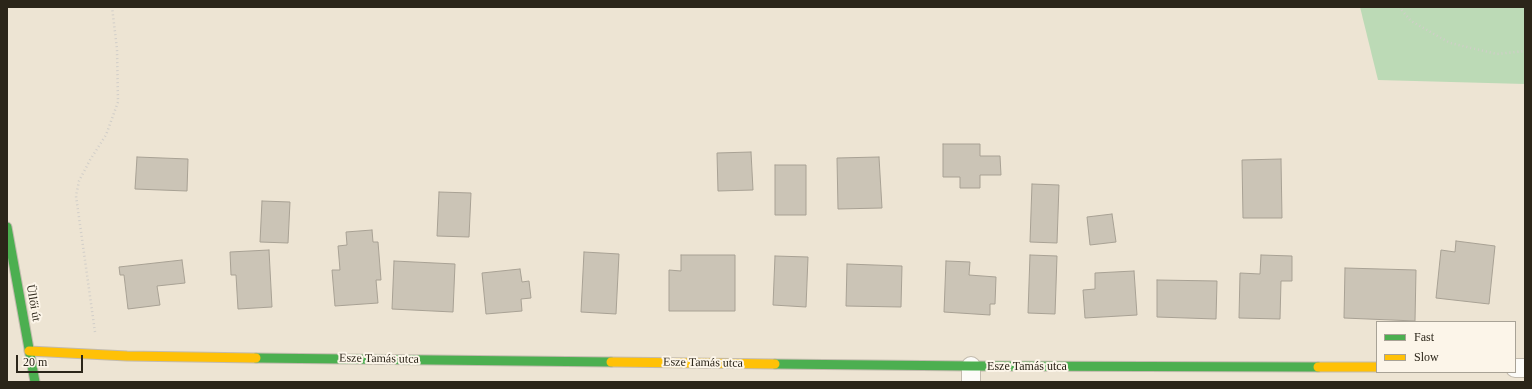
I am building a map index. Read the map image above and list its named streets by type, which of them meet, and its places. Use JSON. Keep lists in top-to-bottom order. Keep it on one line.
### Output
{"streets":{"street":["Üllői út","Esze Tamás utca"]},"crossings":[["Üllői út","Esze Tamás utca"]],"legend":["Fast","Slow"],"scale_bar":"20 m"}
